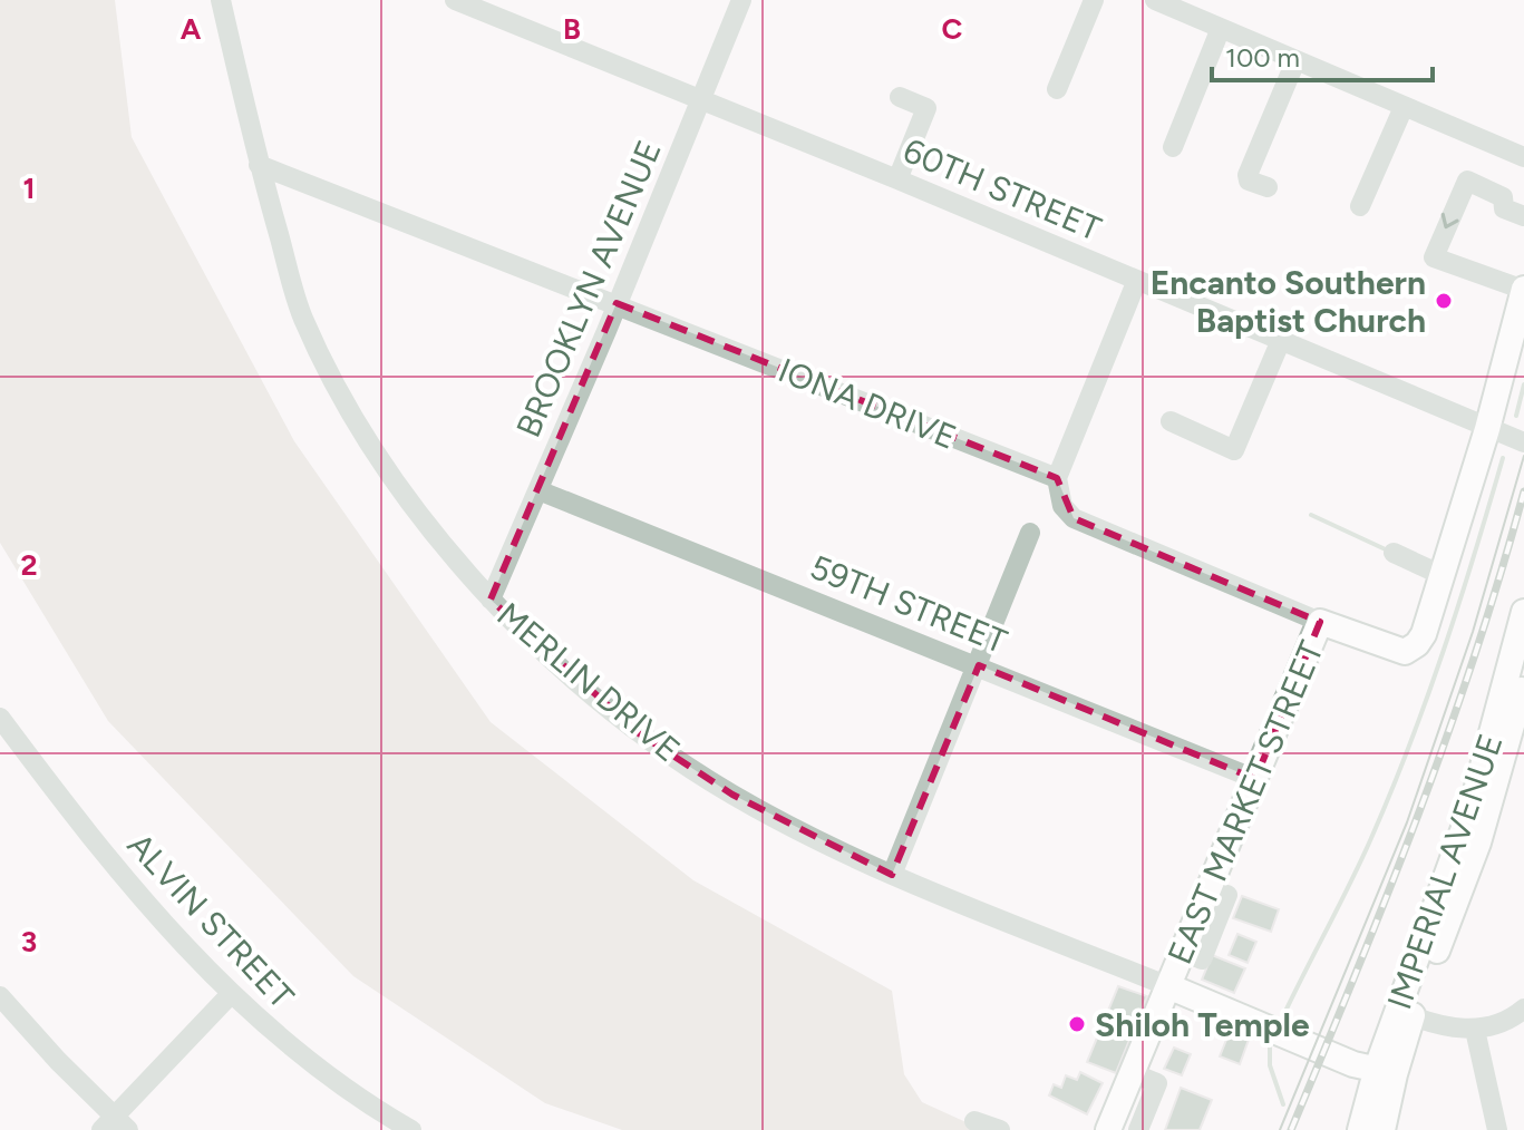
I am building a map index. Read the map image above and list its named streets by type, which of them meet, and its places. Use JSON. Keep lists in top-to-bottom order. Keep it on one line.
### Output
{"streets":{"main road":["MERLIN DRIVE","EAST MARKET STREET","IMPERIAL AVENUE"],"street":["60TH STREET","BROOKLYN AVENUE","IONA DRIVE","59TH STREET","ALVIN STREET"]},"crossings":[["60TH STREET","BROOKLYN AVENUE"],["BROOKLYN AVENUE","IONA DRIVE"],["BROOKLYN AVENUE","59TH STREET"],["BROOKLYN AVENUE","MERLIN DRIVE"],["IONA DRIVE","MERLIN DRIVE"],["59TH STREET","EAST MARKET STREET"],["MERLIN DRIVE","EAST MARKET STREET"],["MERLIN DRIVE","IMPERIAL AVENUE"]],"places":["Encanto Southern Baptist Church","Shiloh Temple"],"scale_bar":"100 m","grid":{"columns":["A","B","C"],"rows":["1","2","3"]}}
